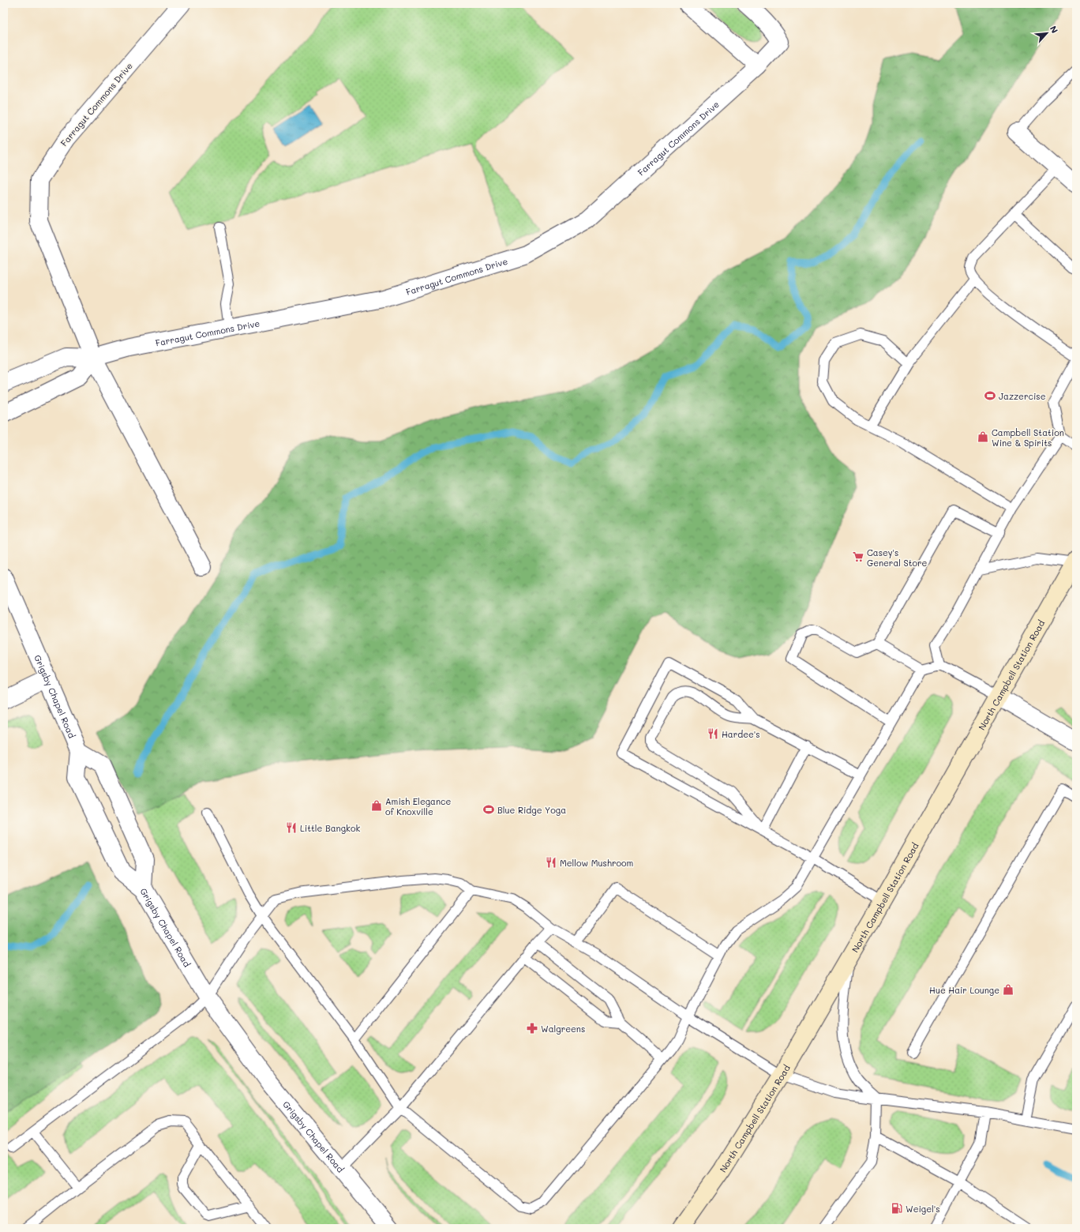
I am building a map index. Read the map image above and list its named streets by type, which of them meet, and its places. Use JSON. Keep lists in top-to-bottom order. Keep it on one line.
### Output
{"streets":{"main road":["North Campbell Station Road"],"street":["Farragut Commons Drive","Grigsby Chapel Road"]},"places":{"sports":["Jazzercise","Blue Ridge Yoga"],"shop":["Campbell Station Wine & Spirits","Amish Elegance of Knoxville","Hue Hair Lounge"],"supermarket":["Casey's General Store"],"restaurant":["Hardee's","Little Bangkok","Mellow Mushroom"],"pharmacy":["Walgreens"],"fuel station":["Weigel's"]},"north":"top right"}
